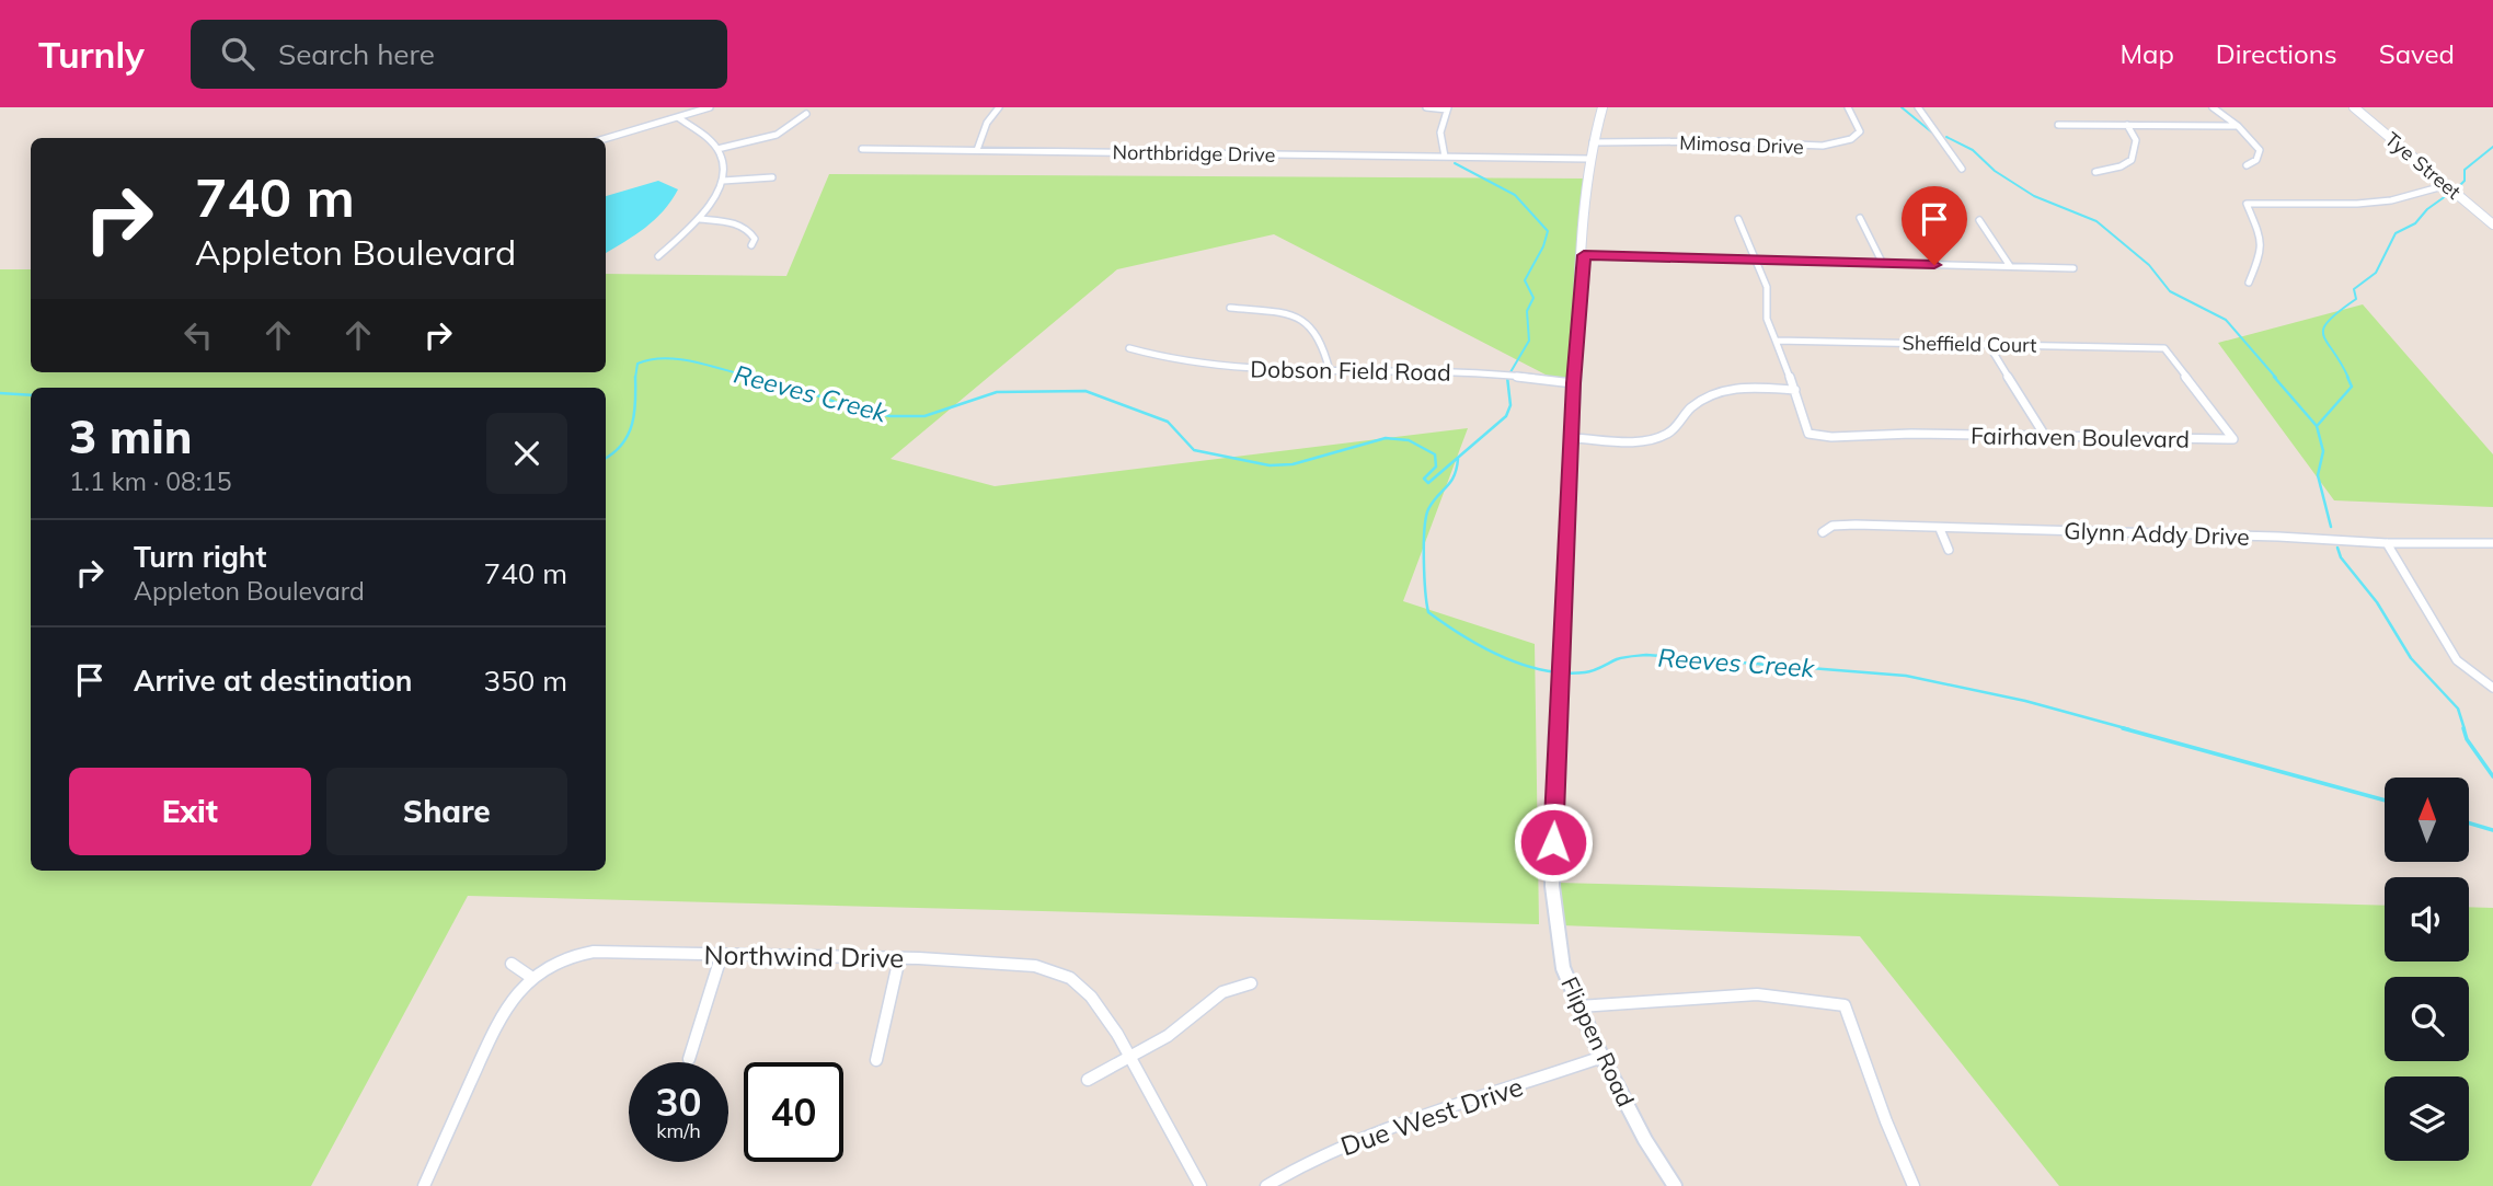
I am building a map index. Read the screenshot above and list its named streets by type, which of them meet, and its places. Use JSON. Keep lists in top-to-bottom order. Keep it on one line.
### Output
{"streets":{"street":["Mimosa Drive","Northbridge Drive","Tye Street","Sheffield Court","Dobson Field Road","Fairhaven Boulevard","Glynn Addy Drive","Northwind Drive","Flippen Road","Due West Drive"]},"crossings":[["Mimosa Drive","Flippen Road"],["Northbridge Drive","Flippen Road"],["Sheffield Court","Fairhaven Boulevard"],["Dobson Field Road","Flippen Road"],["Flippen Road","Due West Drive"]],"water":["Reeves Creek"],"north":"top","page":{"header":"Turnly","search":"Search here","nav":["Map","Directions","Saved"],"turn":["740 m","Appleton Boulevard"],"heading":["3 min","1.1 km · 08:15"],"list":[{"name":"Turn right","note":"Appleton Boulevard","value":"740 m"},{"name":"Arrive at destination","value":"350 m"}],"buttons":["Exit","Share"],"speed":"30 km/h","limit":"40"}}
